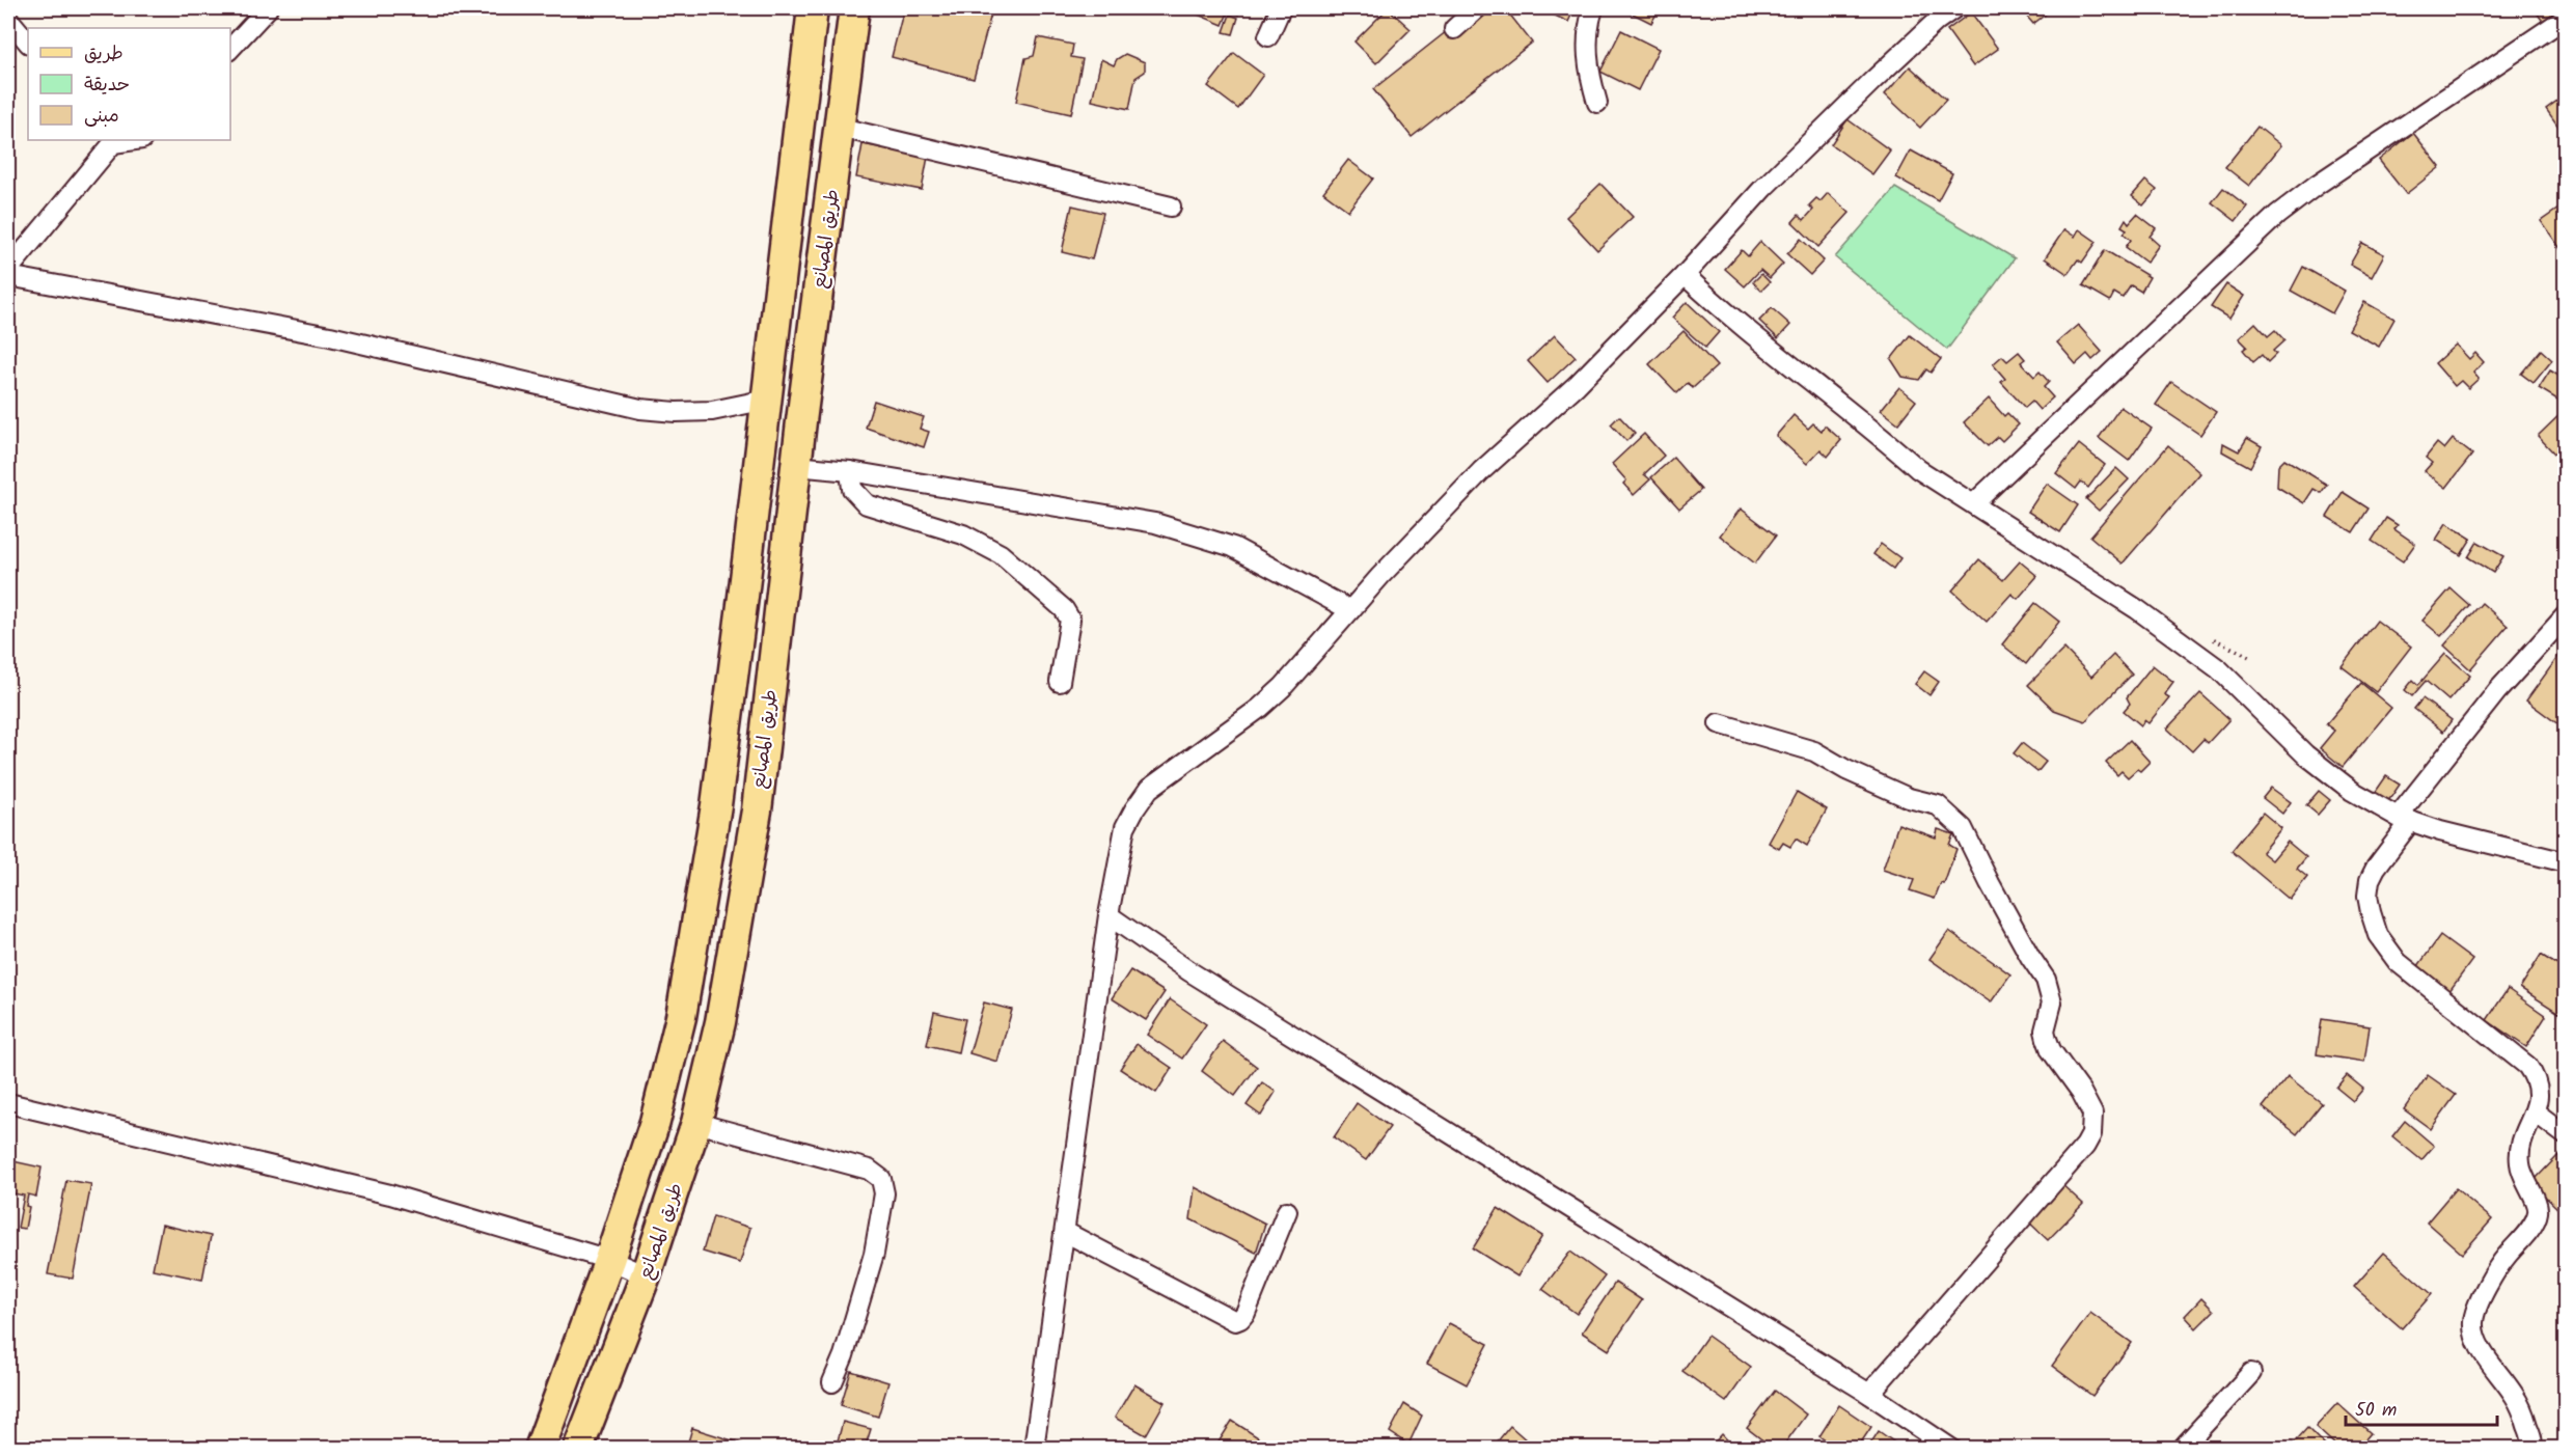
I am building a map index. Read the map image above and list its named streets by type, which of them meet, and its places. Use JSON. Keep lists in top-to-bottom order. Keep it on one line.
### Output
{"streets":{"main road":["طريق المصانع"]},"legend":["طريق","حديقة","مبنى"],"scale_bar":"50 m"}
